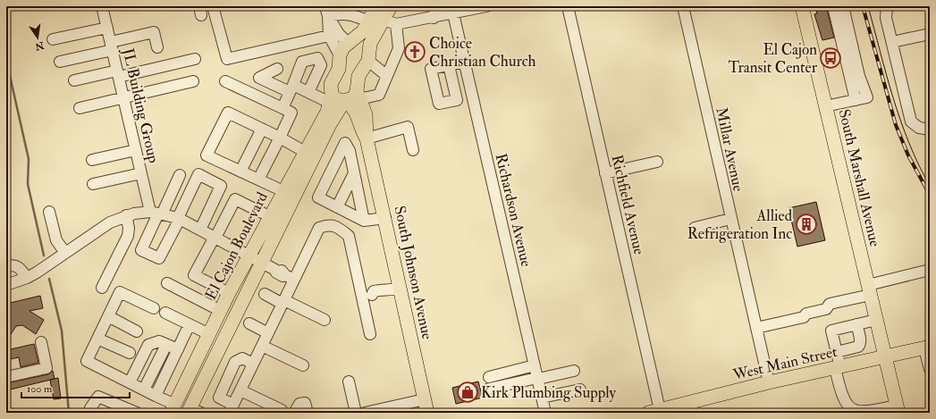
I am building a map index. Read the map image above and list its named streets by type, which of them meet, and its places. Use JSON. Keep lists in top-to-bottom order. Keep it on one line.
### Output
{"streets":{"main road":["South Marshall Avenue","El Cajon Boulevard","South Johnson Avenue","West Main Street"],"street":["JL Building Group","Millar Avenue","Richfield Avenue","Richardson Avenue"]},"crossings":[["Millar Avenue","West Main Street"],["South Marshall Avenue","West Main Street"],["Richfield Avenue","West Main Street"],["El Cajon Boulevard","South Johnson Avenue"]],"places":{"church":["Choice Christian Church"],"bus stop":["El Cajon Transit Center"],"building":["Allied Refrigeration Inc"],"shop":["Kirk Plumbing Supply"]},"scale_bar":"100 m","north":"bottom"}
